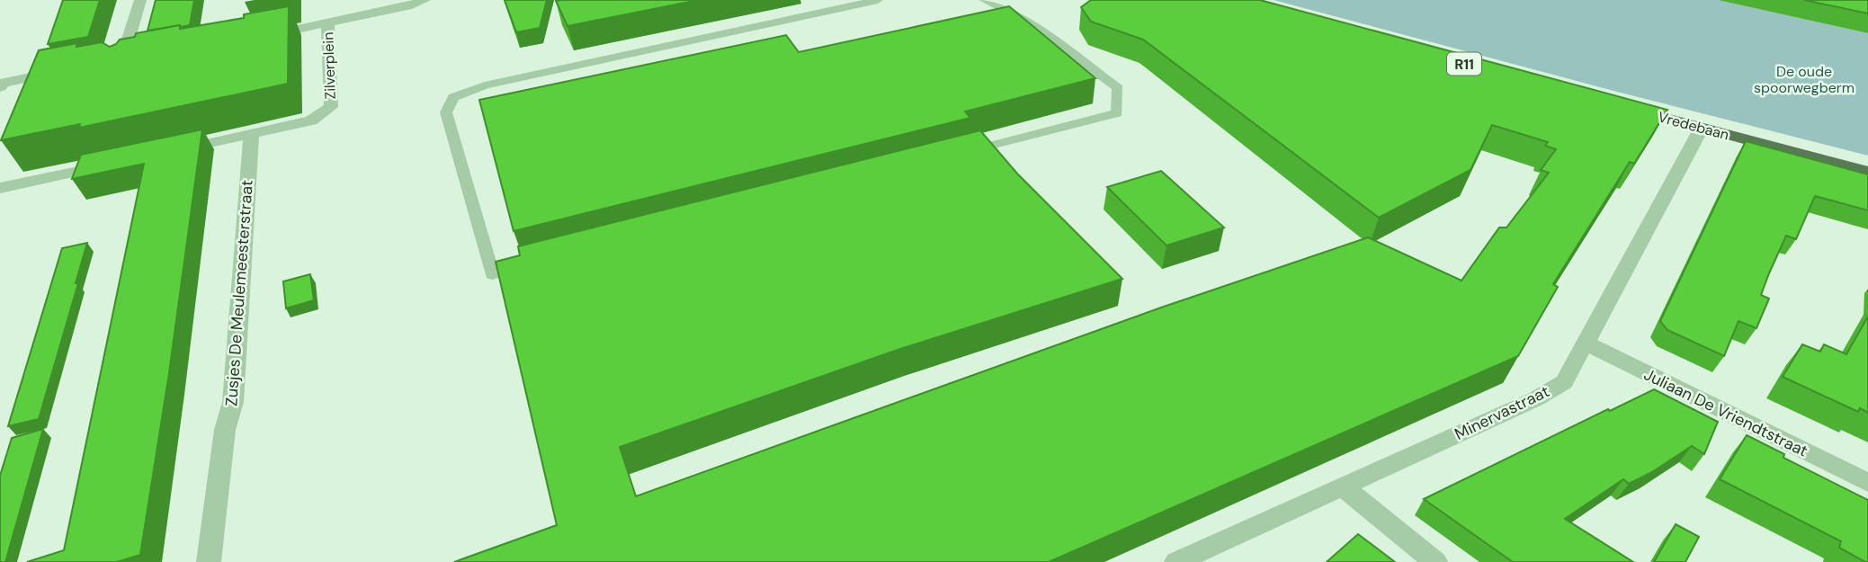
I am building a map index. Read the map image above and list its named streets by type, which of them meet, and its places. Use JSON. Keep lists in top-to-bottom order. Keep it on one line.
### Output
{"streets":{"main road":["Vredebaan"],"street":["Zilverplein","Zusjes De Meulemeesterstraat","Minervastraat","Juliaan De Vriendtstraat"]},"crossings":[["Zilverplein","Zusjes De Meulemeesterstraat"],["Vredebaan","Minervastraat"],["Minervastraat","Juliaan De Vriendtstraat"]],"parks":["De oude spoorwegberm"]}
